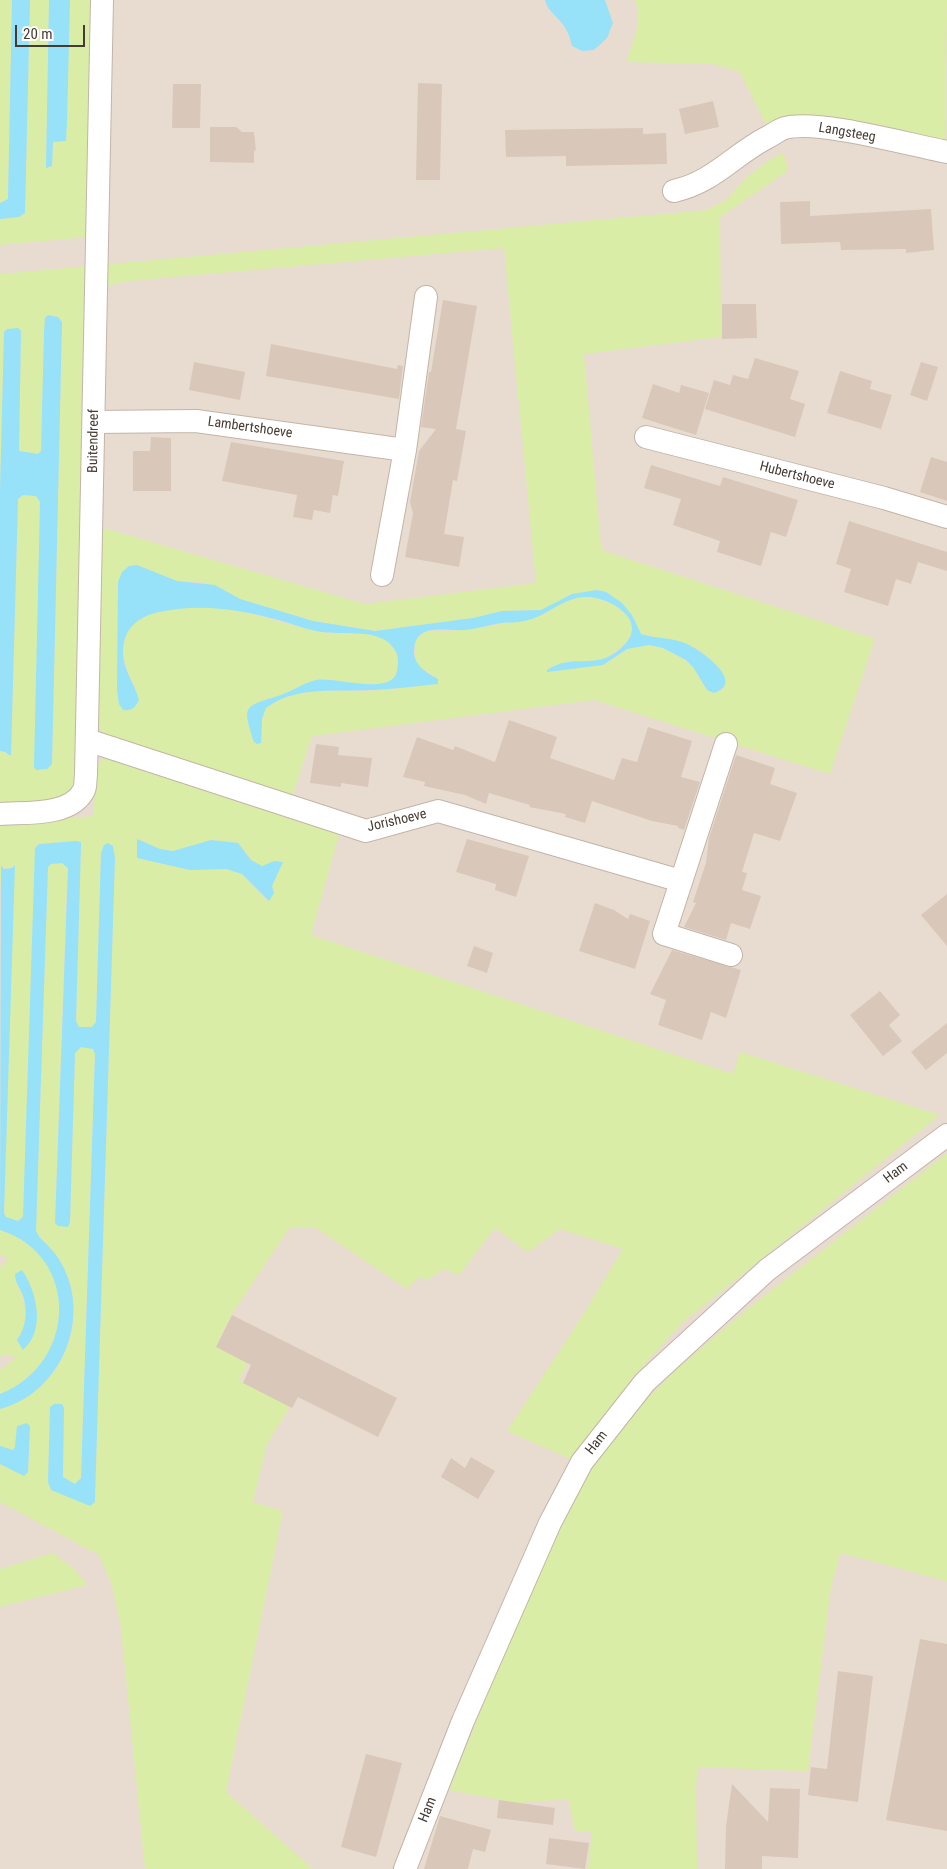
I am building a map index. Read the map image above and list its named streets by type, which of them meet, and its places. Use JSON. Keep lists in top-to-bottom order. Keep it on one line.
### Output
{"streets":{"street":["Langsteeg","Lambertshoeve","Buitendreef","Hubertshoeve","Jorishoeve","Ham"]},"crossings":[["Lambertshoeve","Buitendreef"],["Buitendreef","Jorishoeve"]],"scale_bar":"20 m"}
